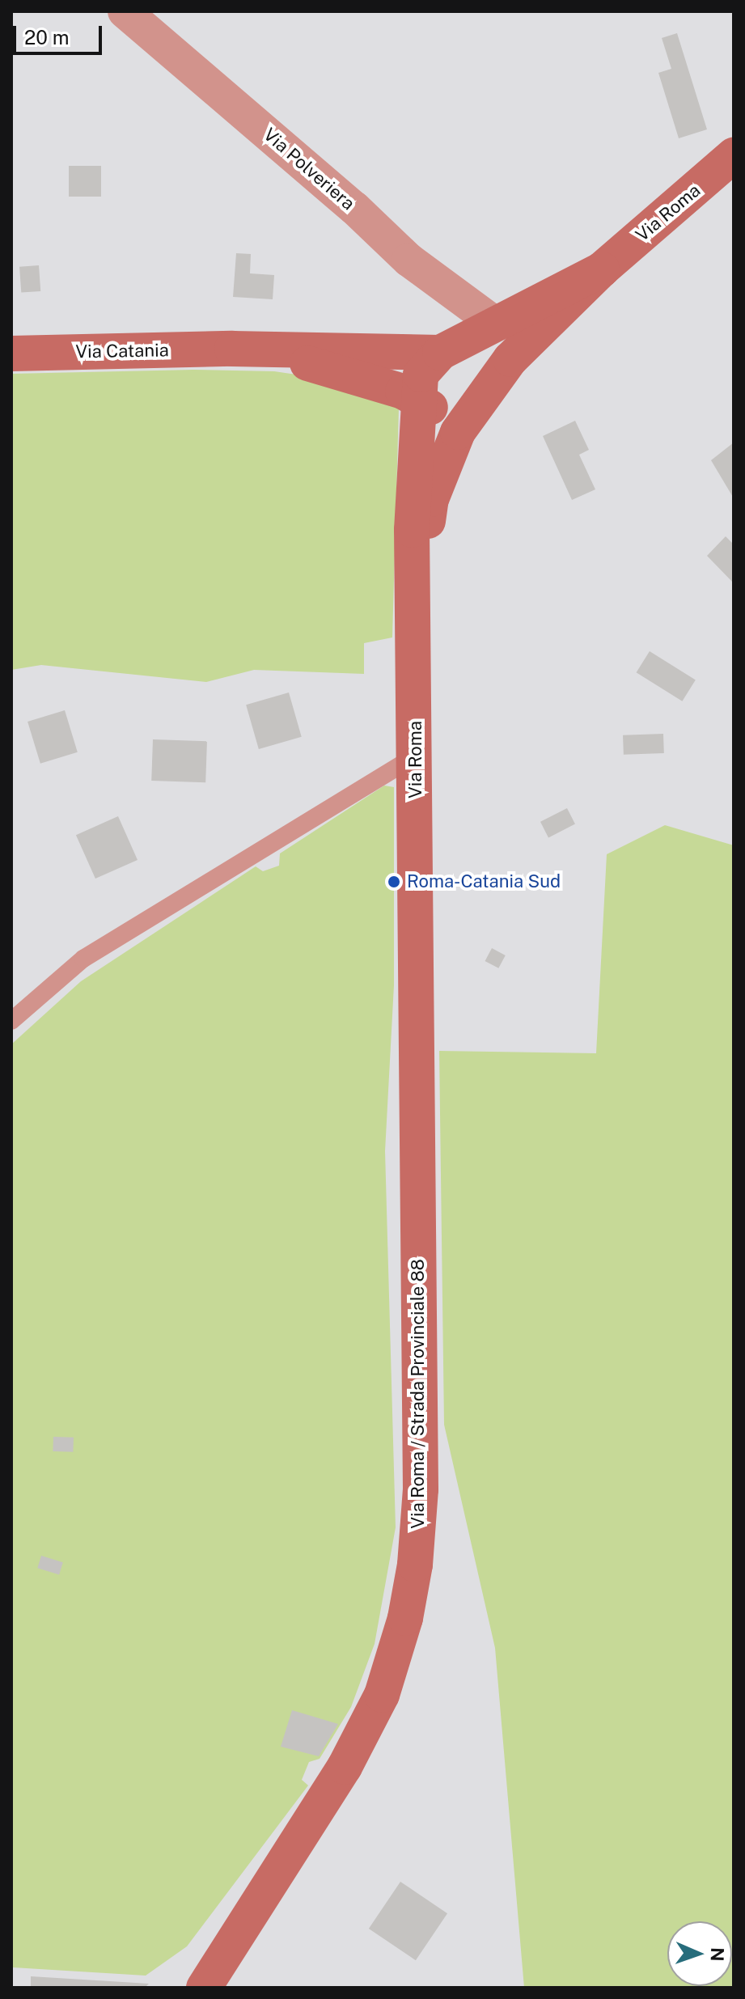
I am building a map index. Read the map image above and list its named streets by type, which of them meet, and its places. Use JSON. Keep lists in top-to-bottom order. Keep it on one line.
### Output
{"streets":{"street":["Via Polveriera","Via Roma","Via Catania","Via Roma / Strada Provinciale 88"]},"crossings":[["Via Roma","Via Roma / Strada Provinciale 88"]],"places":["Roma-Catania Sud"],"scale_bar":"20 m","north":"right"}
